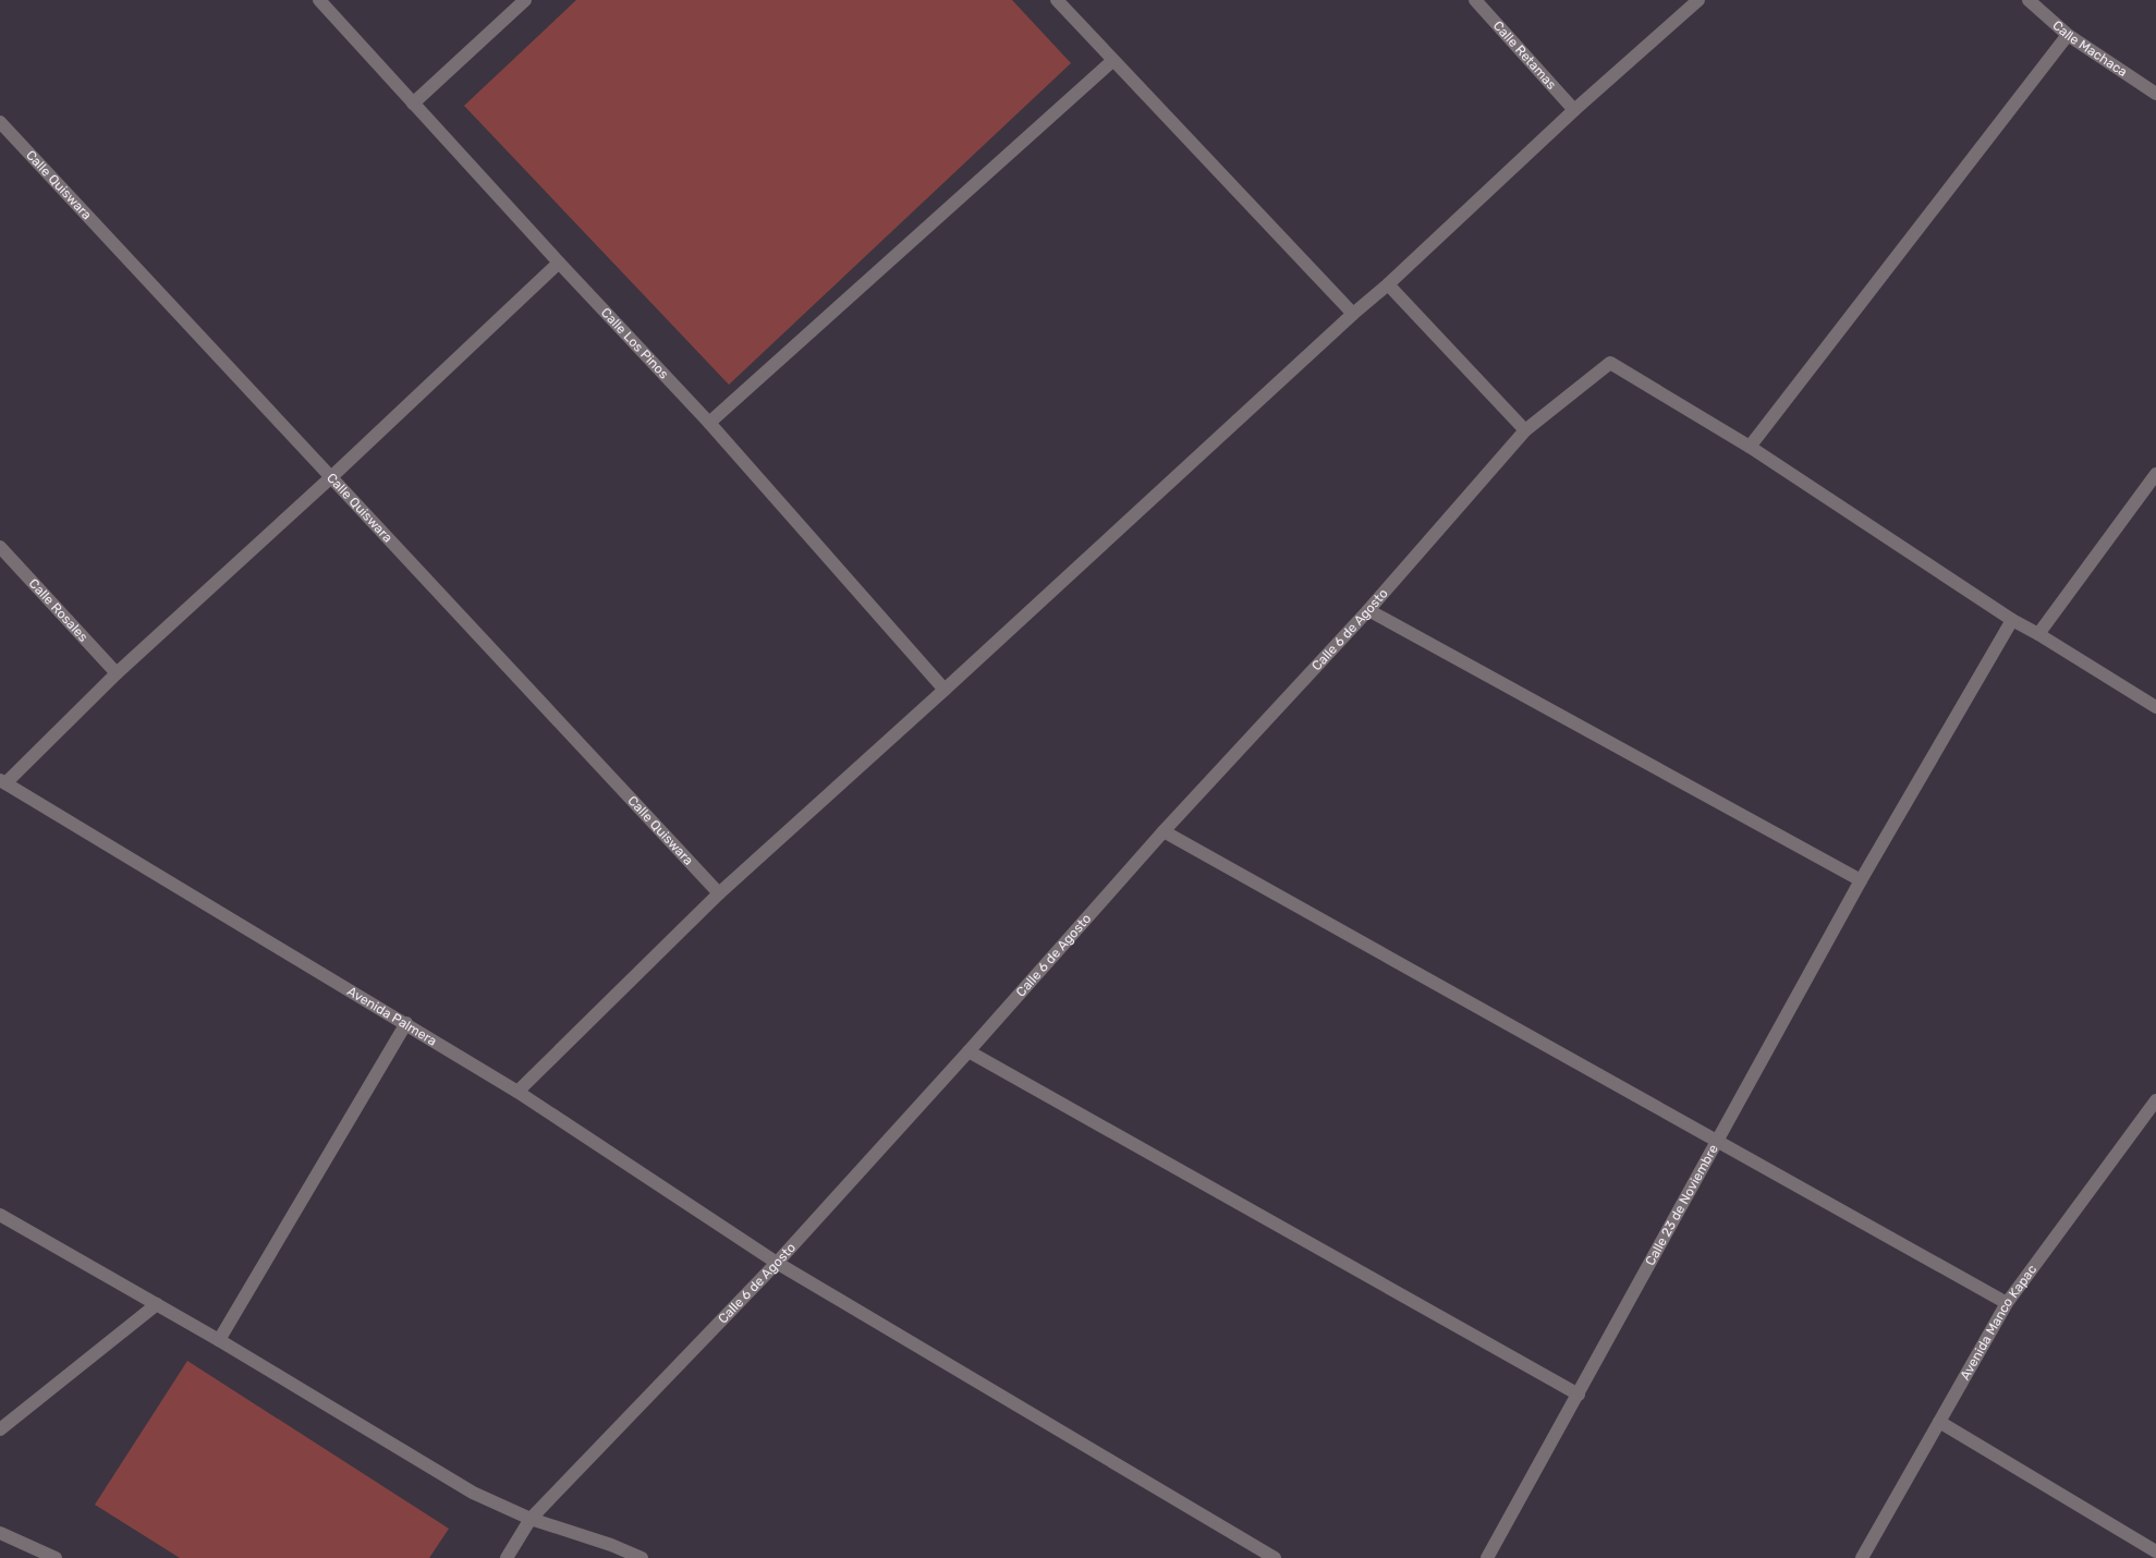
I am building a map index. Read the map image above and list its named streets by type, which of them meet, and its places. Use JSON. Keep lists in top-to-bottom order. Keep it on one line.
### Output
{"streets":{"street":["Calle Machaca","Calle Retamas","Calle Quiswara","Calle Los Pinos","Calle Rosales","Calle 6 de Agosto","Avenida Palmera","Calle 23 de Noviembre","Avenida Manco Kapac"]},"crossings":[["Calle 6 de Agosto","Avenida Palmera"],["Calle 23 de Noviembre","Avenida Manco Kapac"]]}
